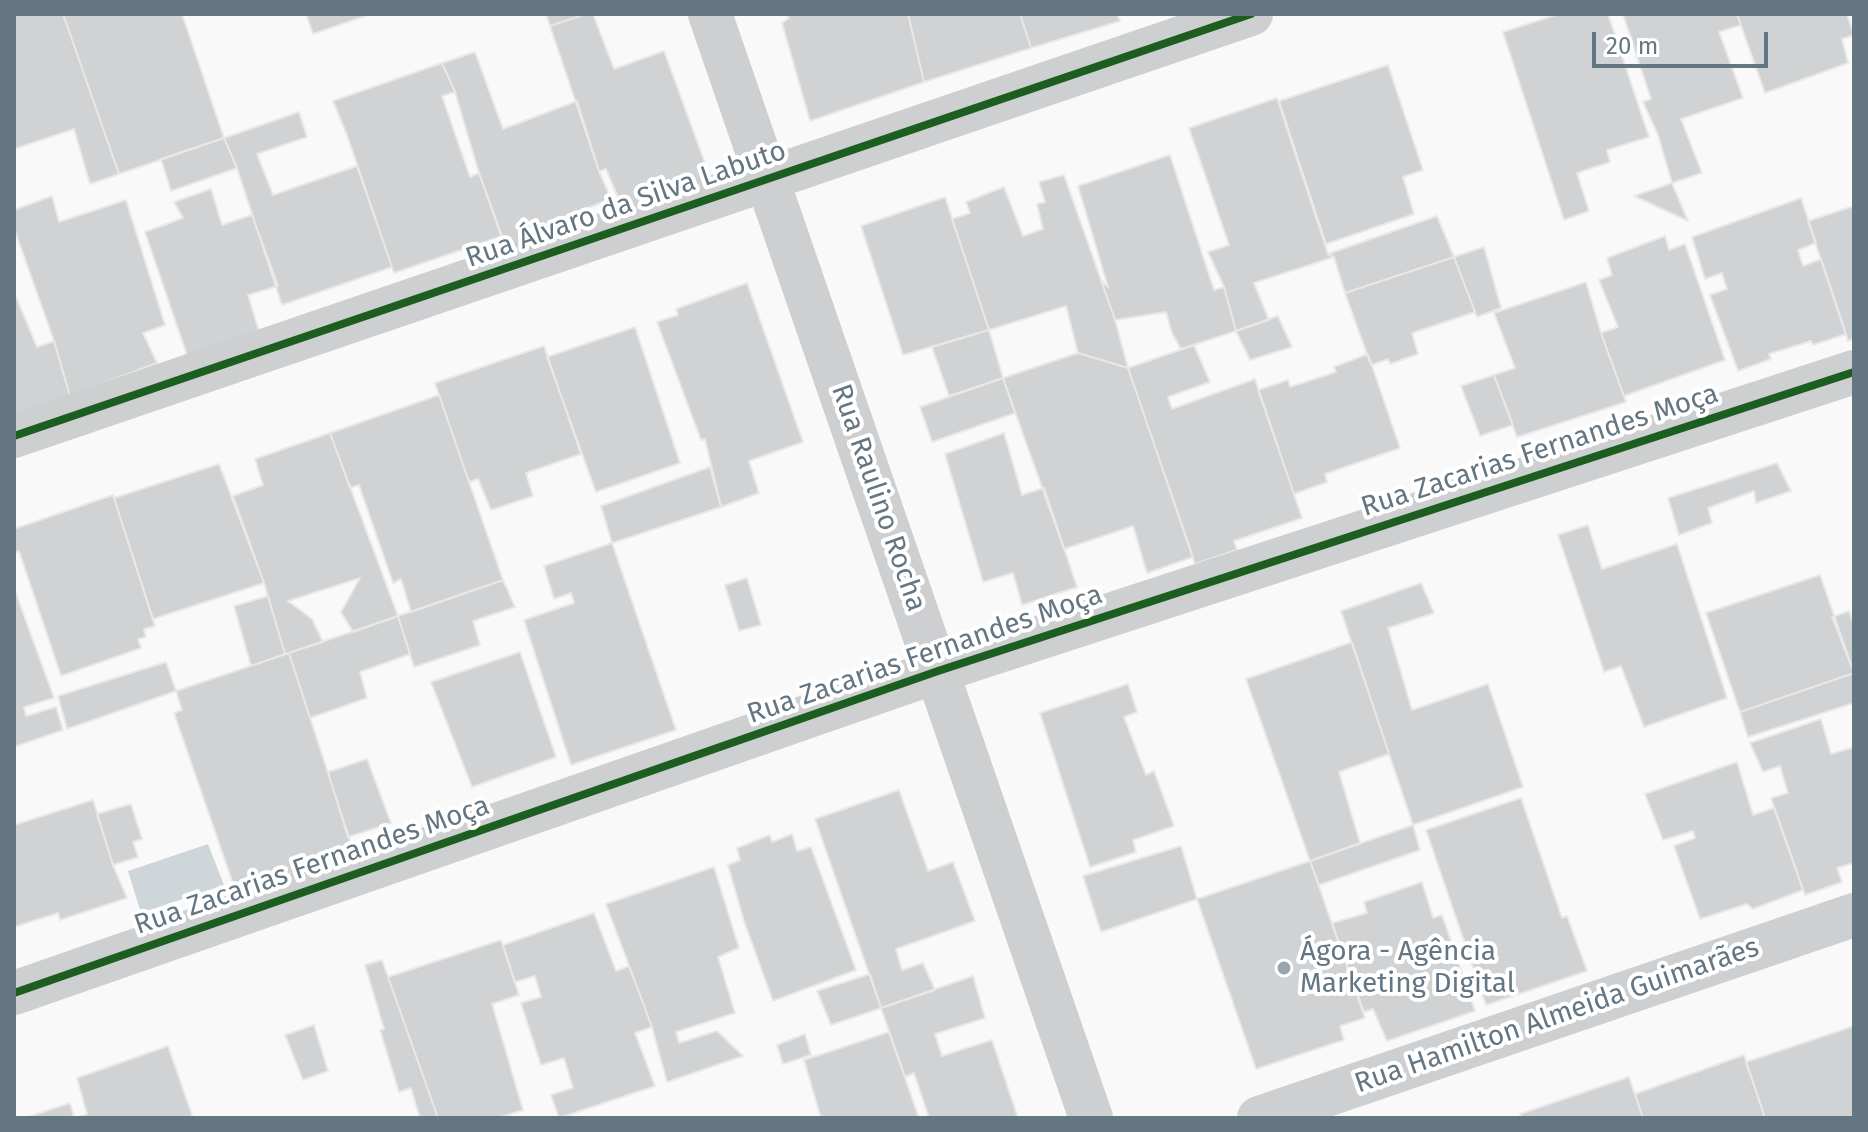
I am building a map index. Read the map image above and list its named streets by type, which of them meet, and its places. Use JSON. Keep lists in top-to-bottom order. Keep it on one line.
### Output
{"streets":{"street":["Rua Álvaro da Silva Labuto","Rua Zacarias Fernandes Moça","Rua Raulino Rocha","Rua Hamilton Almeida Guimarães"]},"crossings":[["Rua Álvaro da Silva Labuto","Rua Raulino Rocha"],["Rua Zacarias Fernandes Moça","Rua Raulino Rocha"]],"places":["Ágora - Agência Marketing Digital"],"scale_bar":"20 m"}
